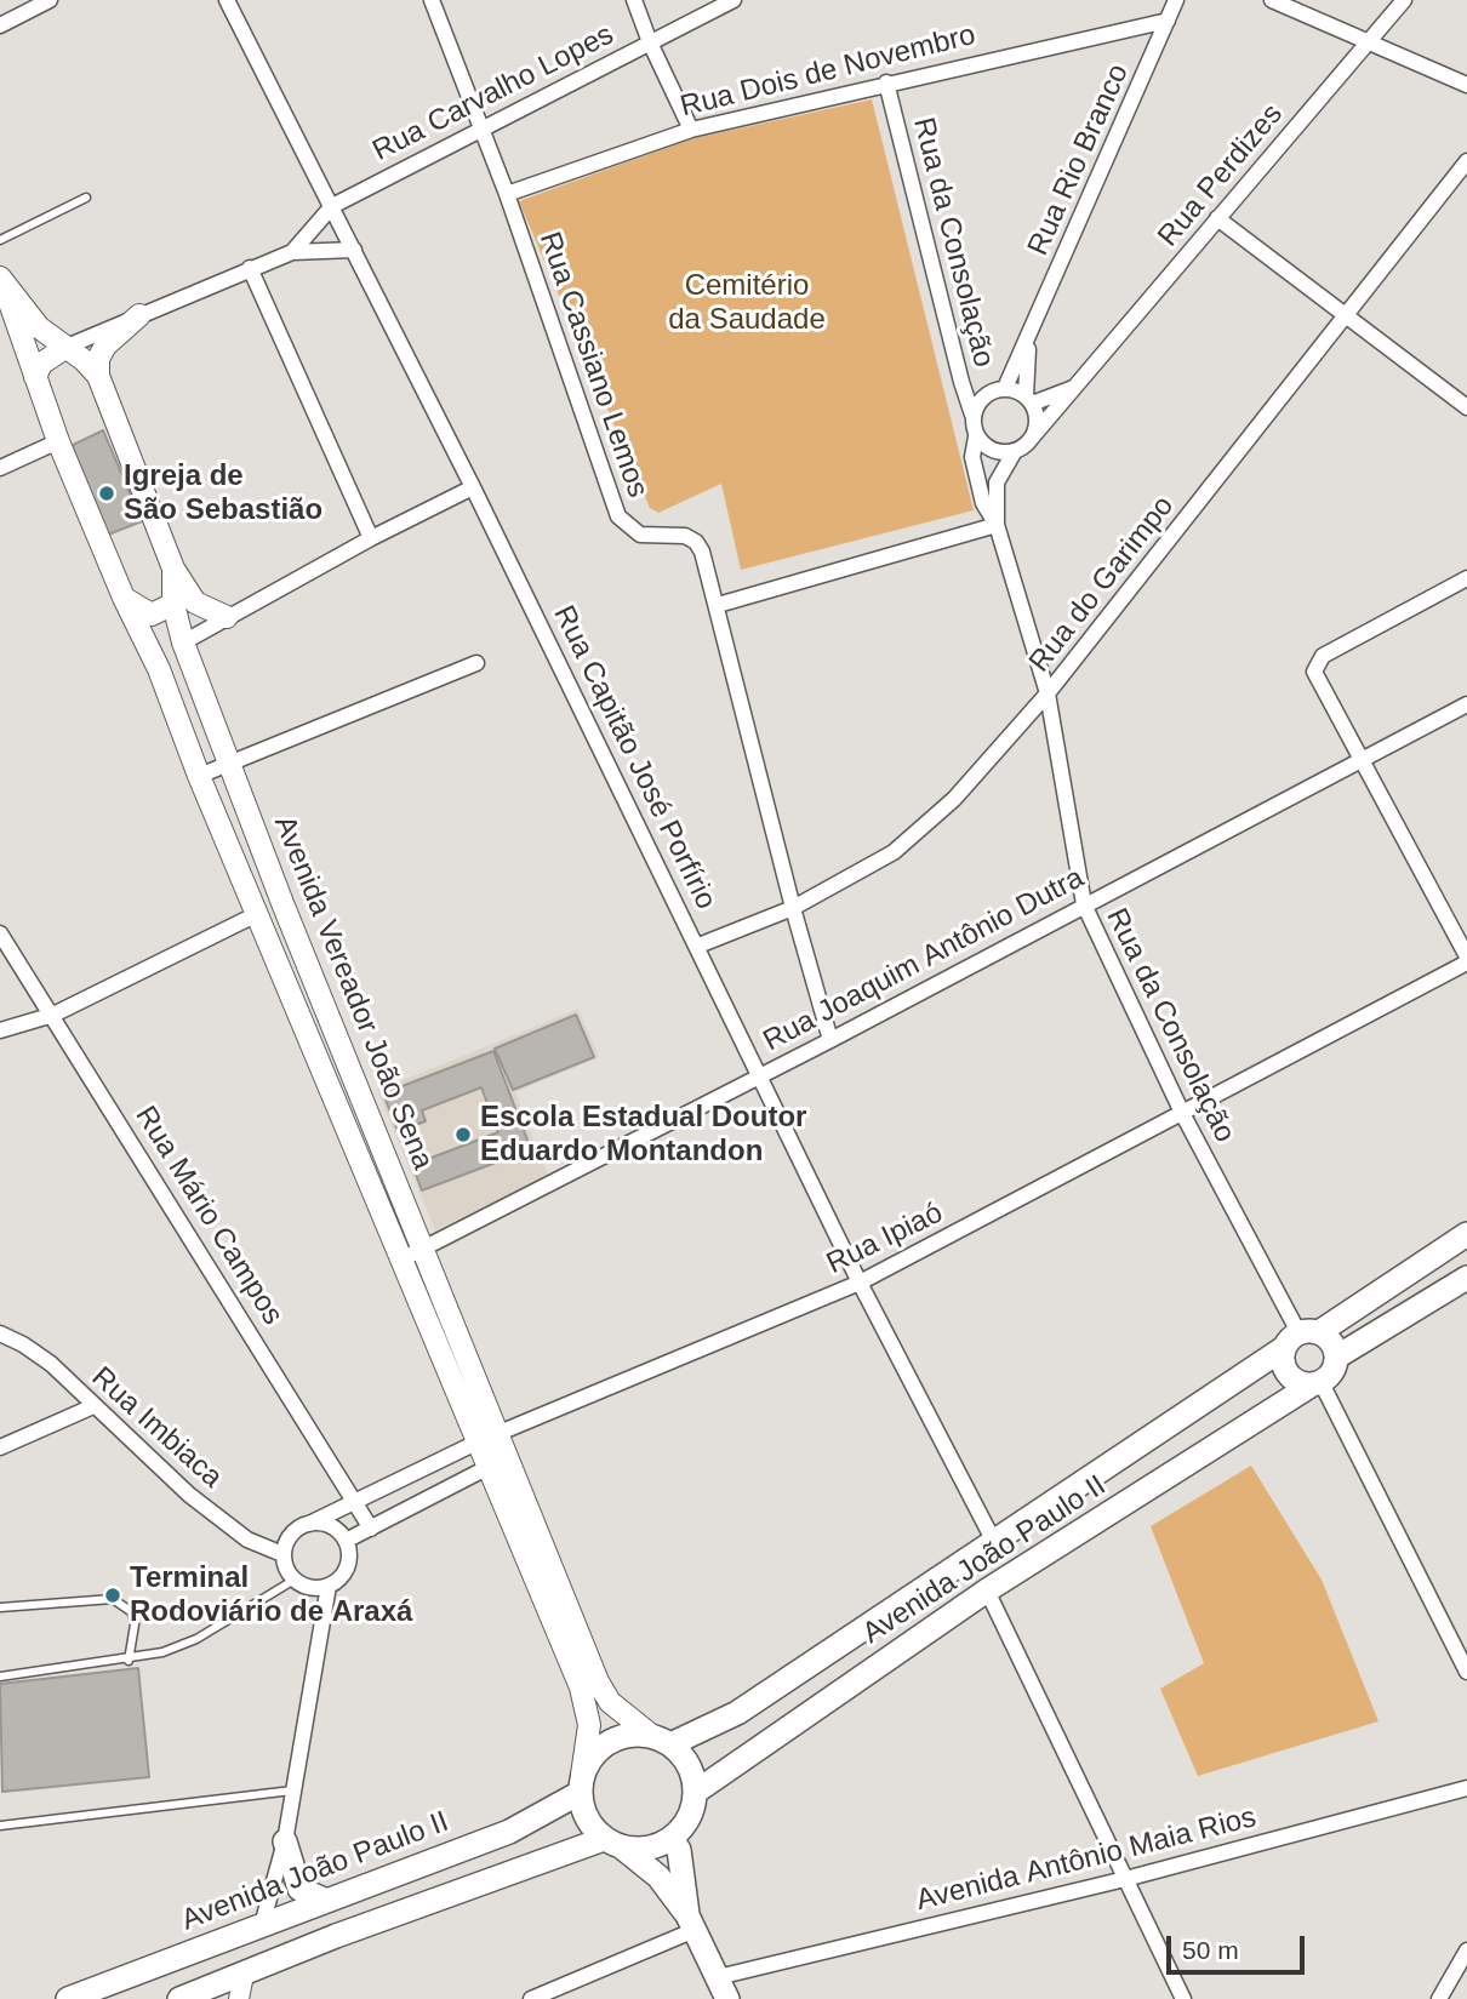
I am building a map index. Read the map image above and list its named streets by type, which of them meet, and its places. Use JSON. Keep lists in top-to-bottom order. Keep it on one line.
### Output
{"streets":{"main road":["Avenida Vereador João Sena","Avenida João Paulo II"],"street":["Rua Dois de Novembro","Rua Carvalho Lopes","Rua Rio Branco","Rua Perdizes","Rua da Consolação","Rua Cassiano Lemos","Rua do Garimpo","Rua Capitão José Porfírio","Rua Joaquim Antônio Dutra","Rua Mário Campos","Rua Ipiaó","Rua Imbiaca","Avenida Antônio Maia Rios"]},"crossings":[["Rua Dois de Novembro","Rua Rio Branco"],["Rua Dois de Novembro","Rua da Consolação"],["Rua Dois de Novembro","Rua Cassiano Lemos"],["Rua Carvalho Lopes","Rua Cassiano Lemos"],["Rua Carvalho Lopes","Rua Capitão José Porfírio"],["Rua Carvalho Lopes","Avenida Vereador João Sena"],["Rua Rio Branco","Rua Perdizes"],["Rua Rio Branco","Rua da Consolação"],["Rua Perdizes","Rua da Consolação"],["Rua da Consolação","Rua do Garimpo"],["Rua da Consolação","Rua Joaquim Antônio Dutra"],["Rua da Consolação","Rua Ipiaó"],["Rua da Consolação","Avenida João Paulo II"],["Rua Cassiano Lemos","Rua do Garimpo"],["Rua Cassiano Lemos","Rua Joaquim Antônio Dutra"],["Rua do Garimpo","Rua Capitão José Porfírio"],["Rua Capitão José Porfírio","Rua Joaquim Antônio Dutra"],["Rua Capitão José Porfírio","Rua Ipiaó"],["Rua Capitão José Porfírio","Avenida João Paulo II"],["Rua Joaquim Antônio Dutra","Avenida Vereador João Sena"],["Avenida Vereador João Sena","Rua Ipiaó"],["Avenida Vereador João Sena","Avenida João Paulo II"],["Rua Mário Campos","Rua Ipiaó"],["Rua Ipiaó","Rua Imbiaca"]],"parks":["Cemitério da Saudade"],"places":["Igreja de São Sebastião","Escola Estadual Doutor Eduardo Montandon","Terminal Rodoviário de Araxá"],"scale_bar":"50 m"}
